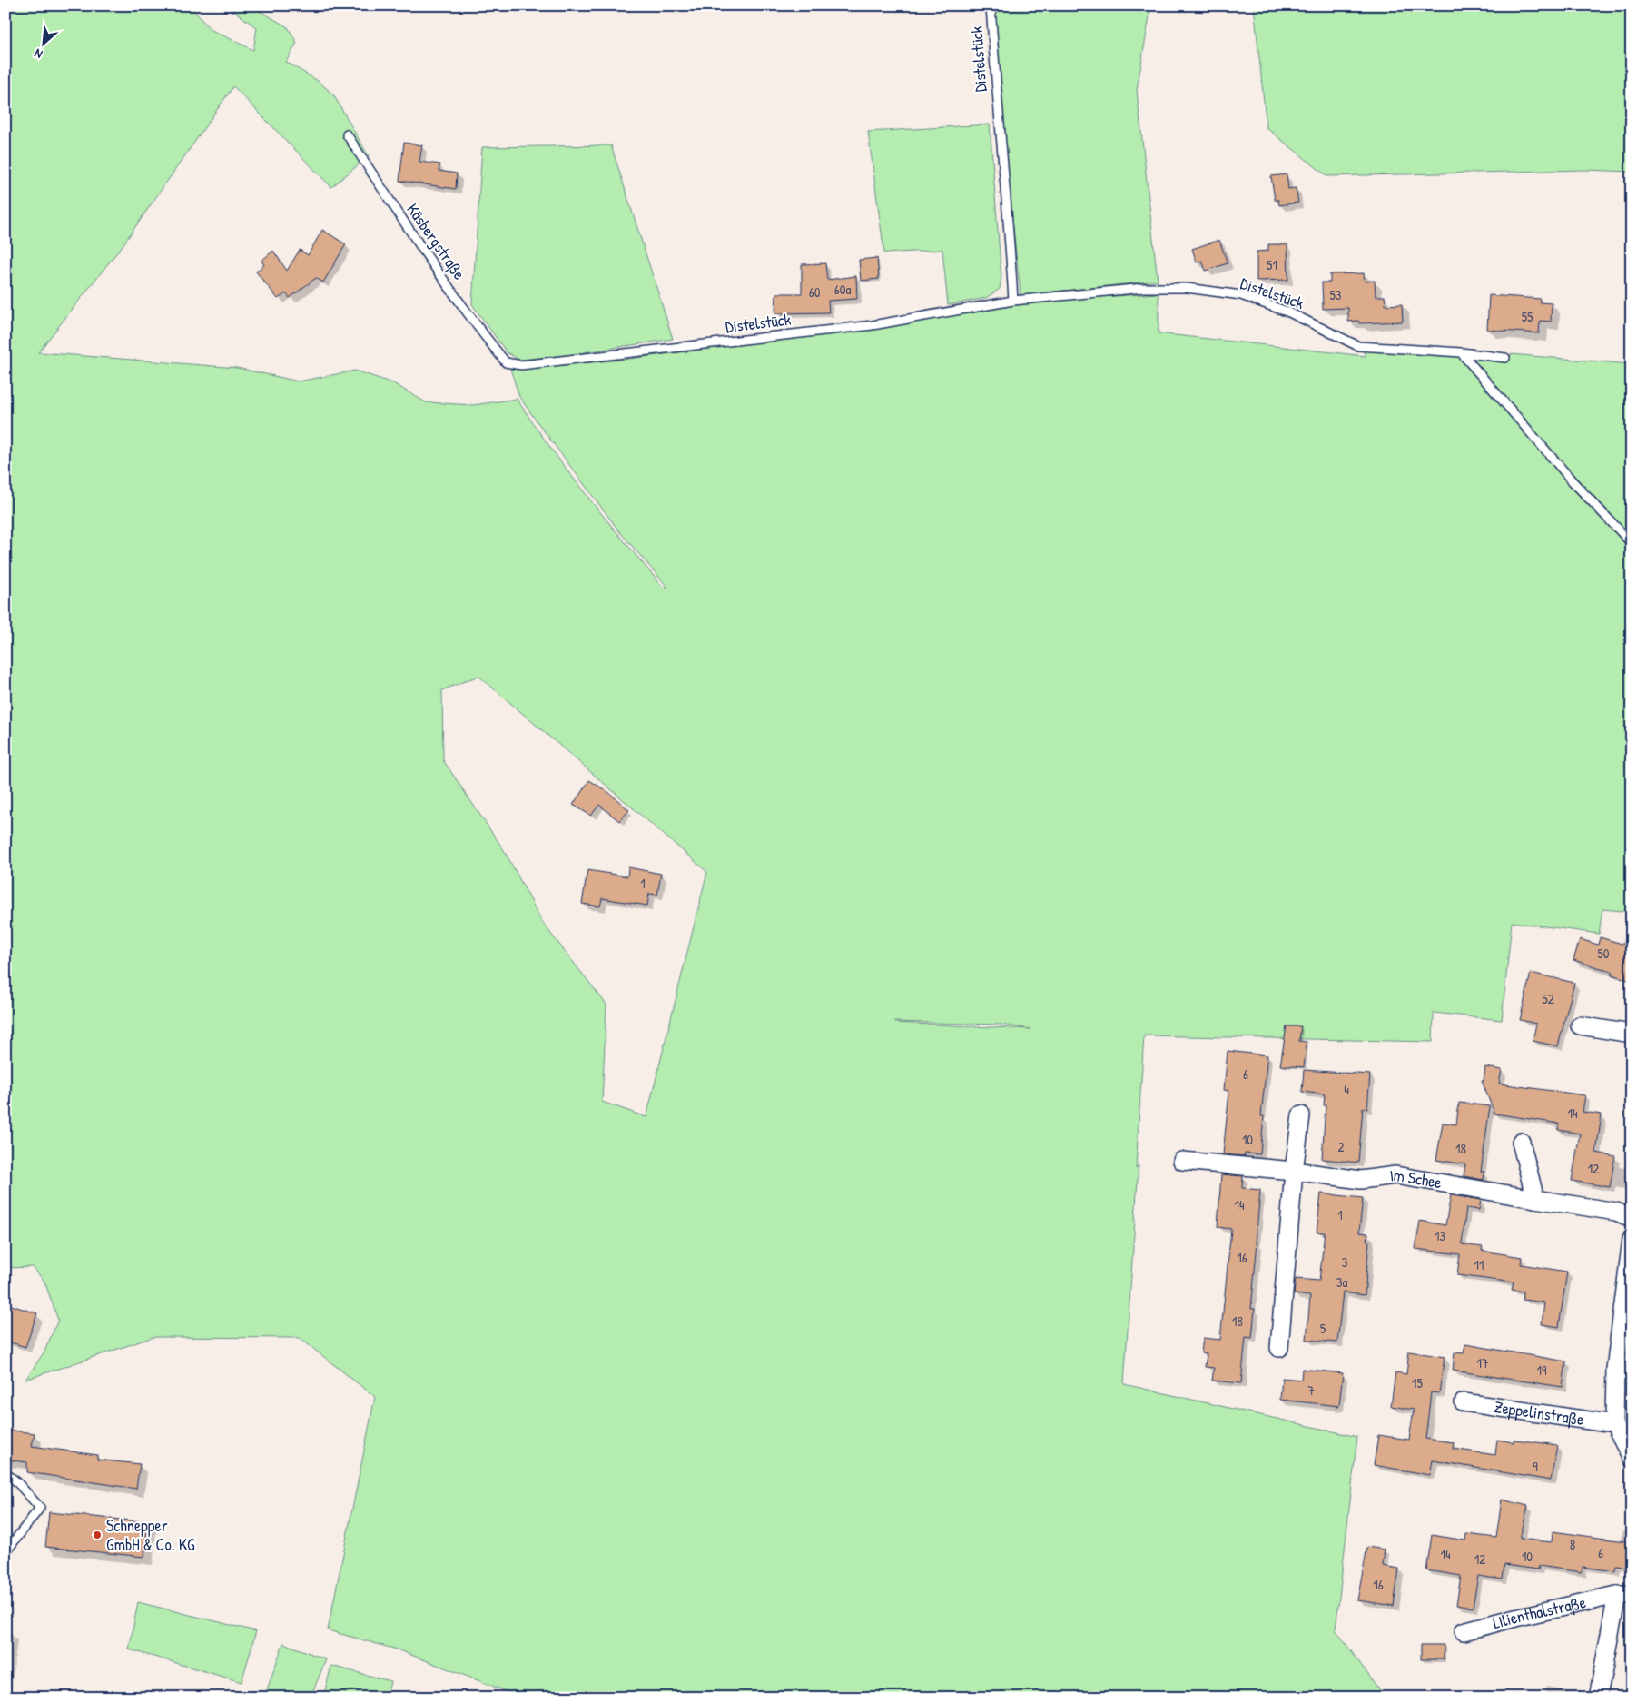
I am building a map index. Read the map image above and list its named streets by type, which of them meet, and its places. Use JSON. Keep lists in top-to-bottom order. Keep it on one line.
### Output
{"streets":{"street":["Im Schee","Zeppelinstraße","Lilienthalstraße"],"lane":["Distelstück","Käsbergstraße"]},"crossings":[["Distelstück","Käsbergstraße"]],"places":["Schnepper GmbH & Co. KG"],"house_numbers":["51","60a","60","53","55","1","50","52","6","4","14","10","2","18","12","14","1","13","16","3","11","3a","18","5","17","19","15","7","9","8","6","14","10","12","16"],"north":"bottom left"}
